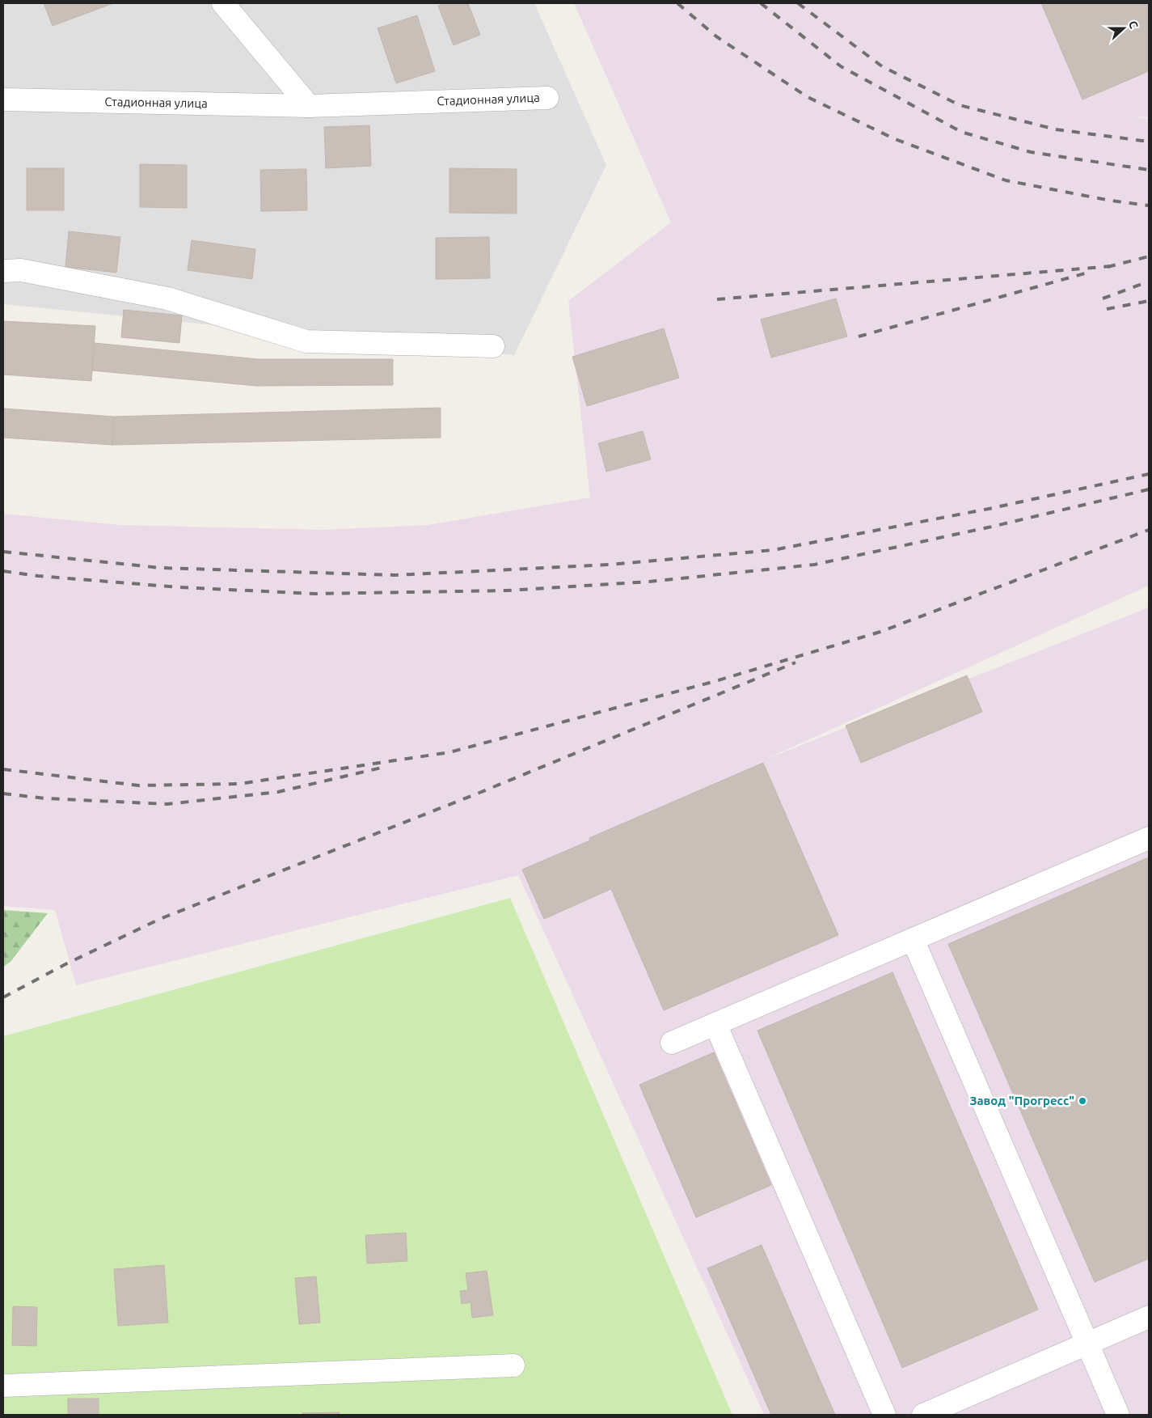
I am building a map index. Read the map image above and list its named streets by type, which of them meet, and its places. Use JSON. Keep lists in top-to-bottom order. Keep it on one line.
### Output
{"streets":{"street":["Стадионная улица"]},"places":["Завод \"Прогресс\""],"north":"right"}
